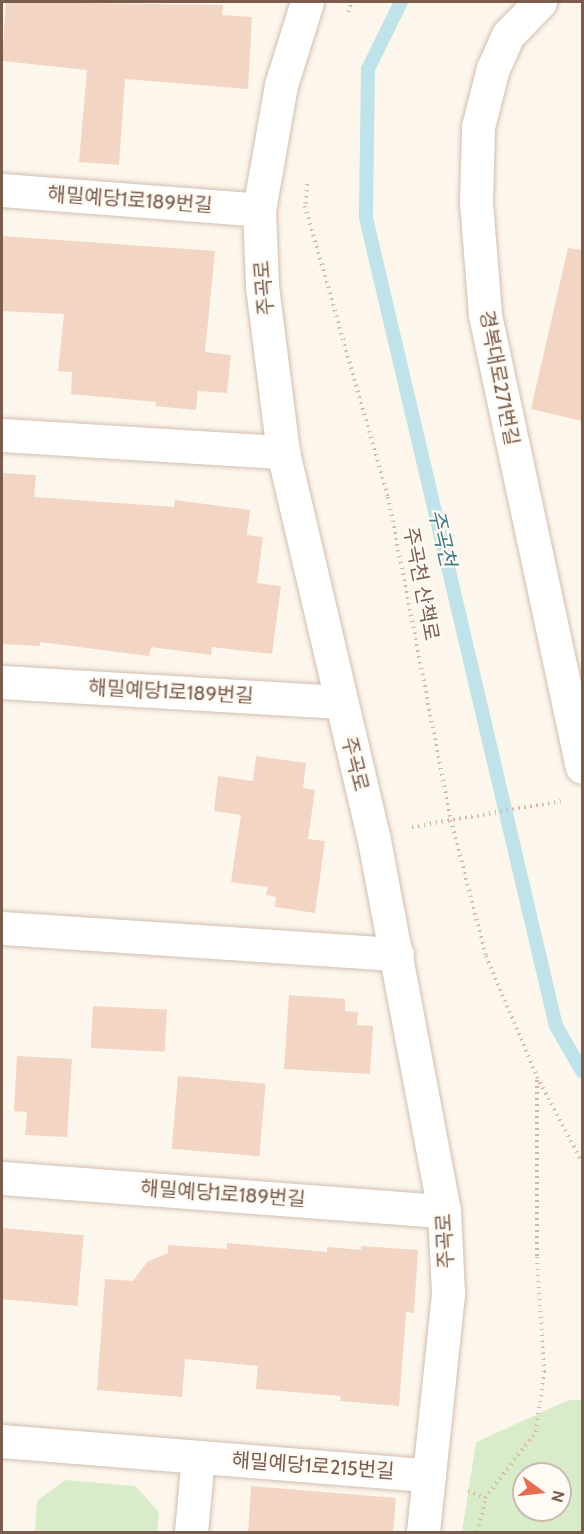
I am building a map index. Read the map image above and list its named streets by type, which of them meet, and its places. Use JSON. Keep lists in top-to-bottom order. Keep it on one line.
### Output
{"streets":{"street":["해밀예당1로189번길","주곡로","경복대로271번길","해밀예당1로215번길"],"path":["주곡천 산책로"]},"crossings":[["해밀예당1로189번길","주곡로"],["주곡로","해밀예당1로215번길"]],"water":["주곡천"],"north":"right"}
